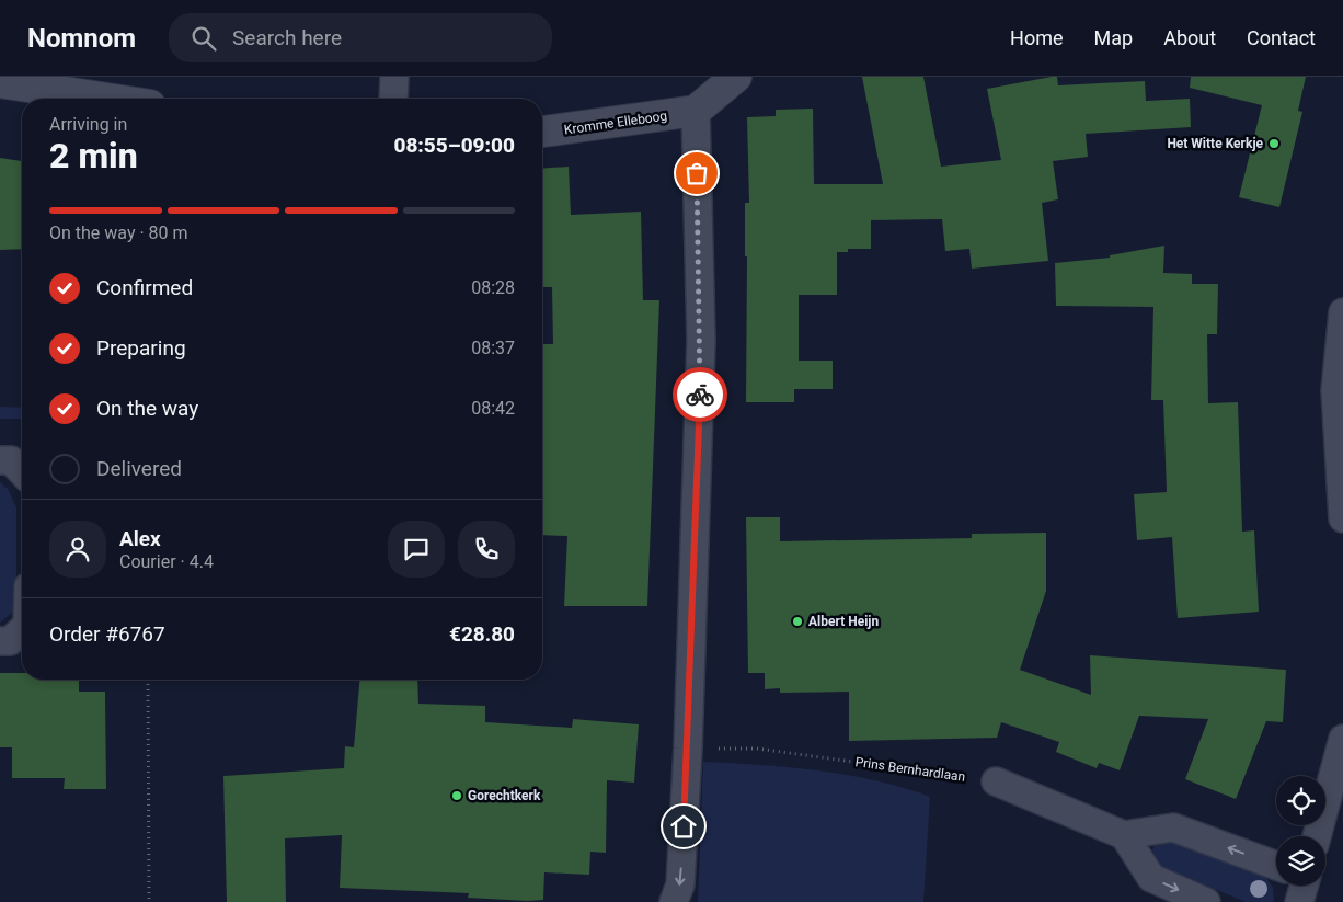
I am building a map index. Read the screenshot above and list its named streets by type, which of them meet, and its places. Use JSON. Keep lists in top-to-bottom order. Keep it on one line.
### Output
{"streets":{"street":["Kromme Elleboog"],"path":["Prins Bernhardlaan"]},"places":["Het Witte Kerkje","Albert Heijn","Gorechtkerk"],"page":{"header":"Nomnom","search":"Search here","nav":["Home","Map","About","Contact"],"heading":["2 min","Arriving in","08:55–09:00"],"panel":["Alex","Courier · 4.4","Order #6767","€28.80"],"bar":"On the way · 80 m","list":[["Confirmed","08:28"],["Preparing","08:37"],["On the way","08:42"],"Delivered"]}}
